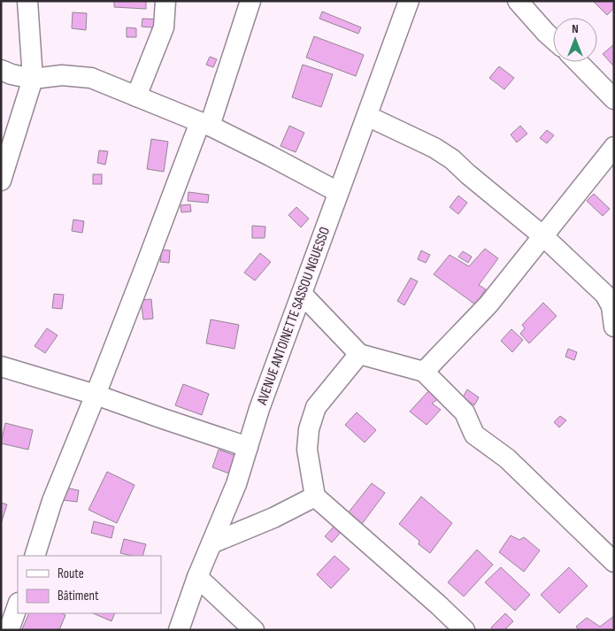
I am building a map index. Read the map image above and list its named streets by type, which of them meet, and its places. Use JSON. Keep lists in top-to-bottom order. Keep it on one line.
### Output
{"streets":{"street":["AVENUE ANTOINETTE SASSOU NGUESSO"]},"legend":["Route","Bâtiment"],"north":"top"}
